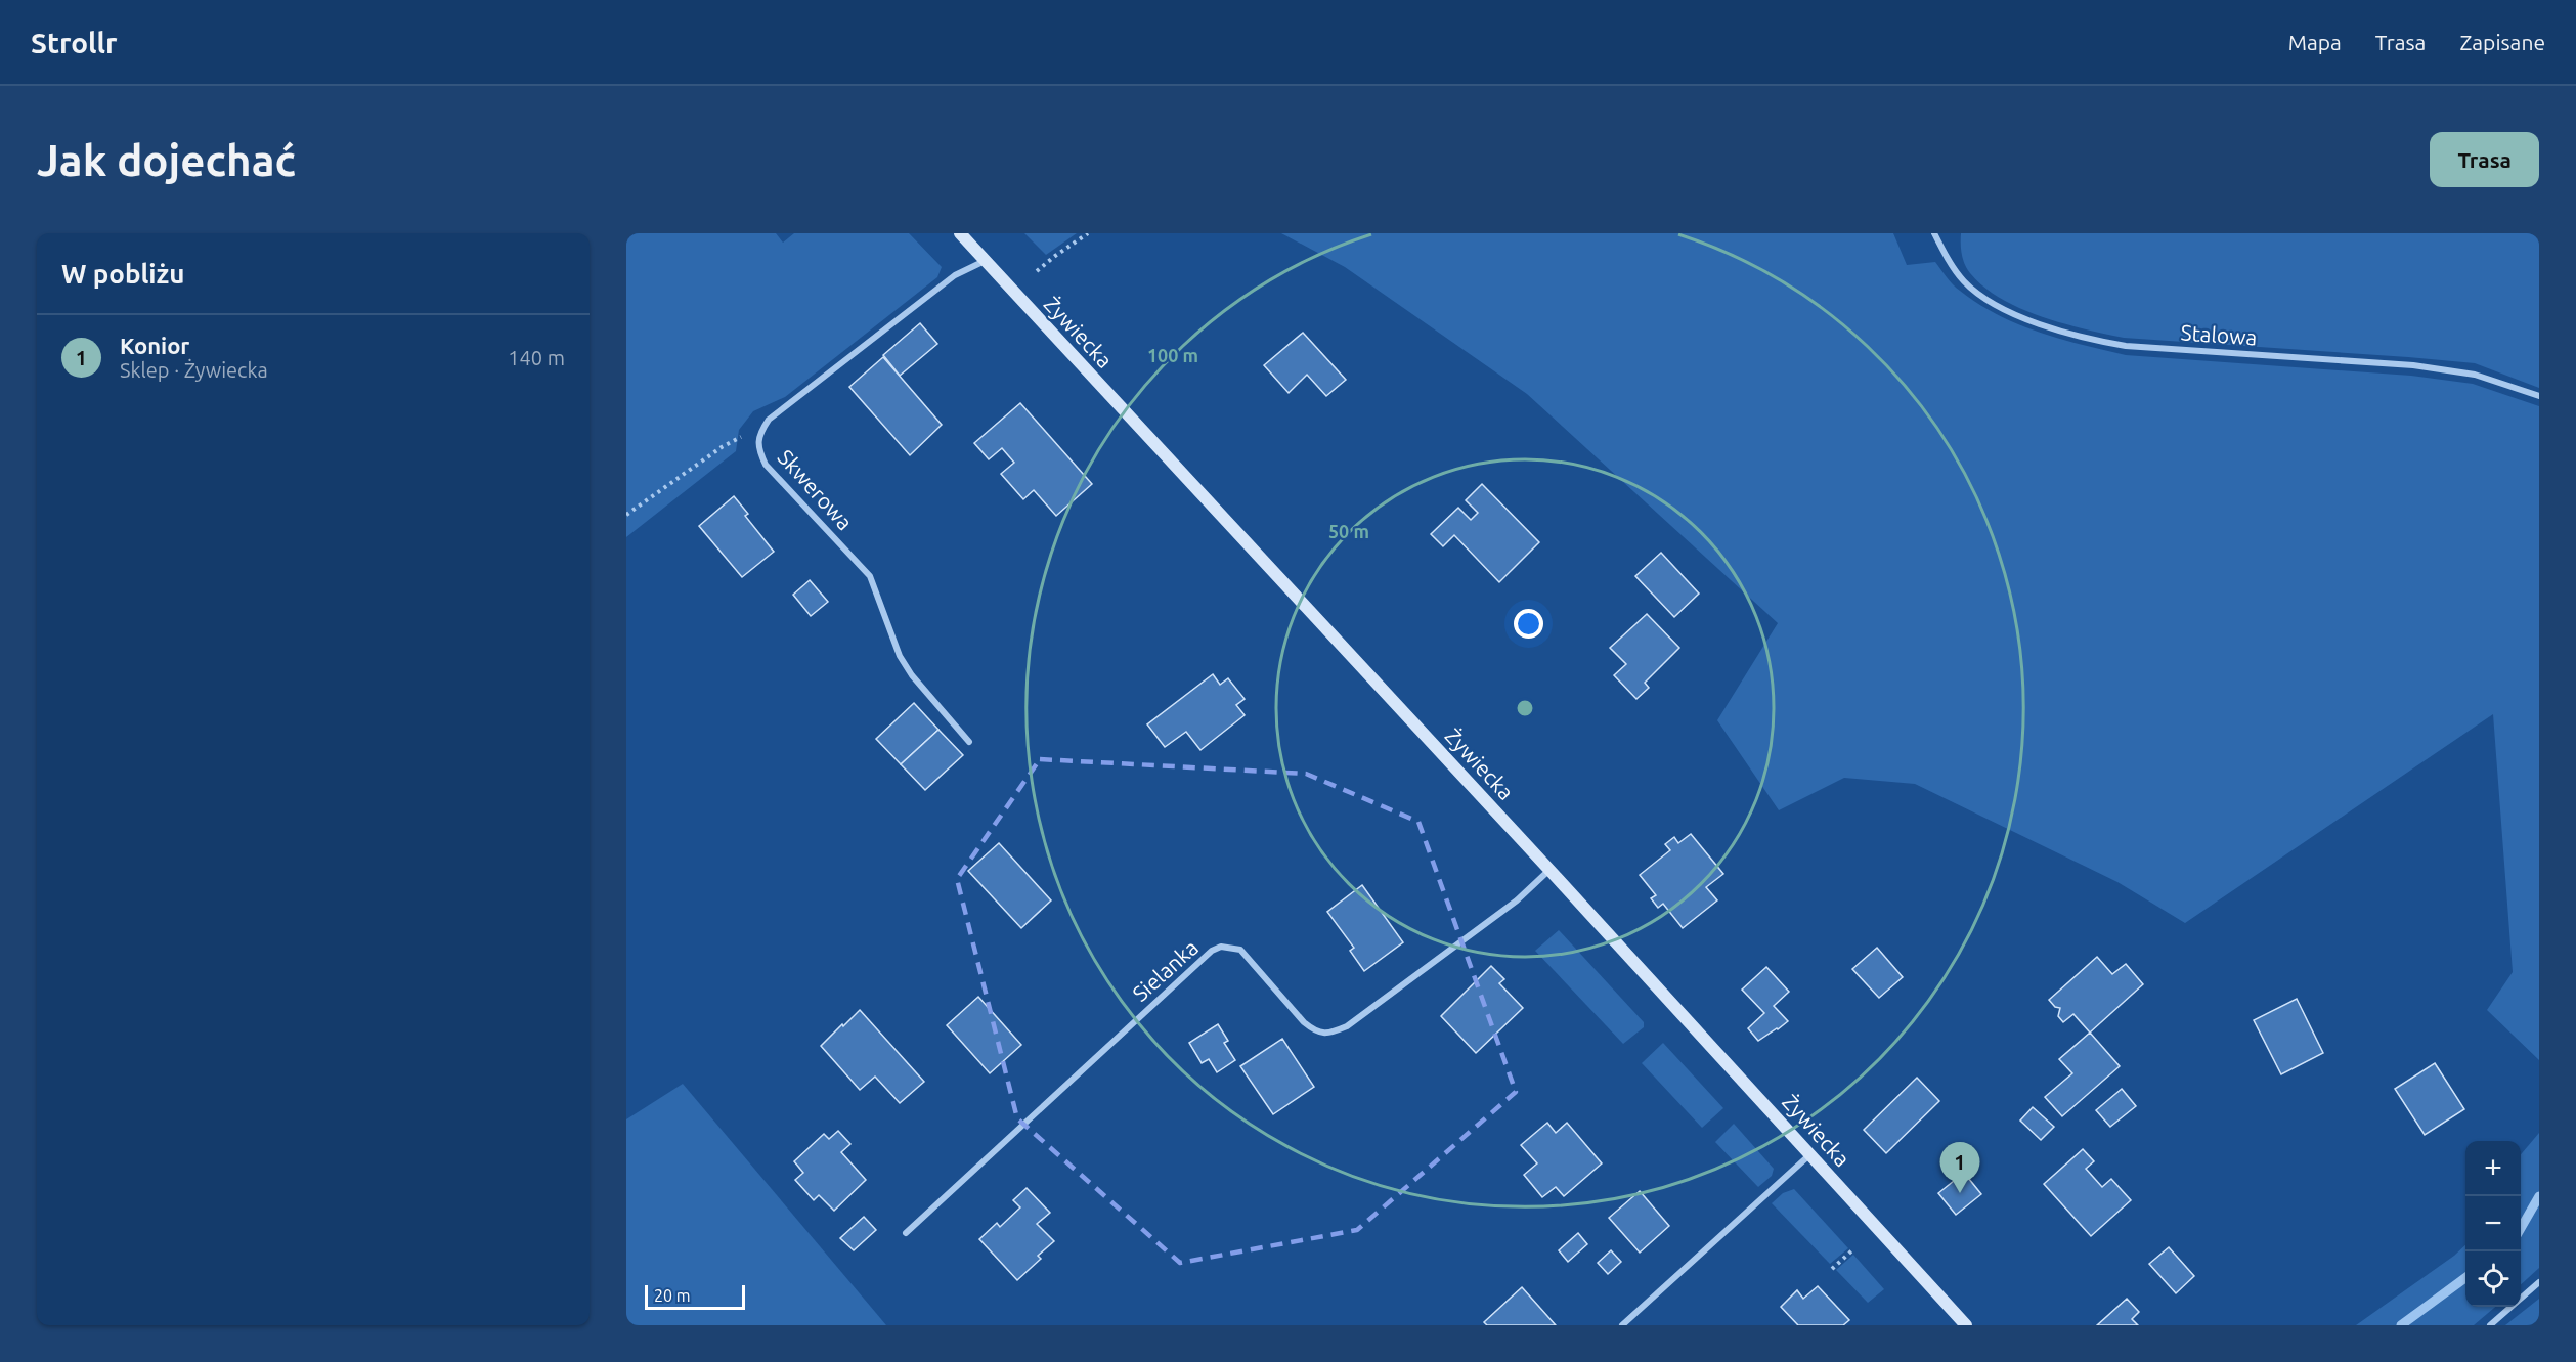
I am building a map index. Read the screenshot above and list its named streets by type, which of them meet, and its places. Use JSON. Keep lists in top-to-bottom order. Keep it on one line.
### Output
{"streets":{"main road":["Żywiecka"],"street":["Stalowa","Skwerowa","Sielanka"]},"crossings":[["Żywiecka","Skwerowa"],["Żywiecka","Sielanka"]],"scale_bar":"20 m","page":{"header":"Strollr","nav":["Mapa","Trasa","Zapisane"],"buttons":"Trasa","title":"Jak dojechać","heading":"W pobliżu","list":[{"mark":"1","name":"Konior","note":"Sklep · Żywiecka","value":"140 m"}],"map_buttons":["+","−"],"pins":"1","scale":"20 m"},"rings":["100 m","50 m"]}
